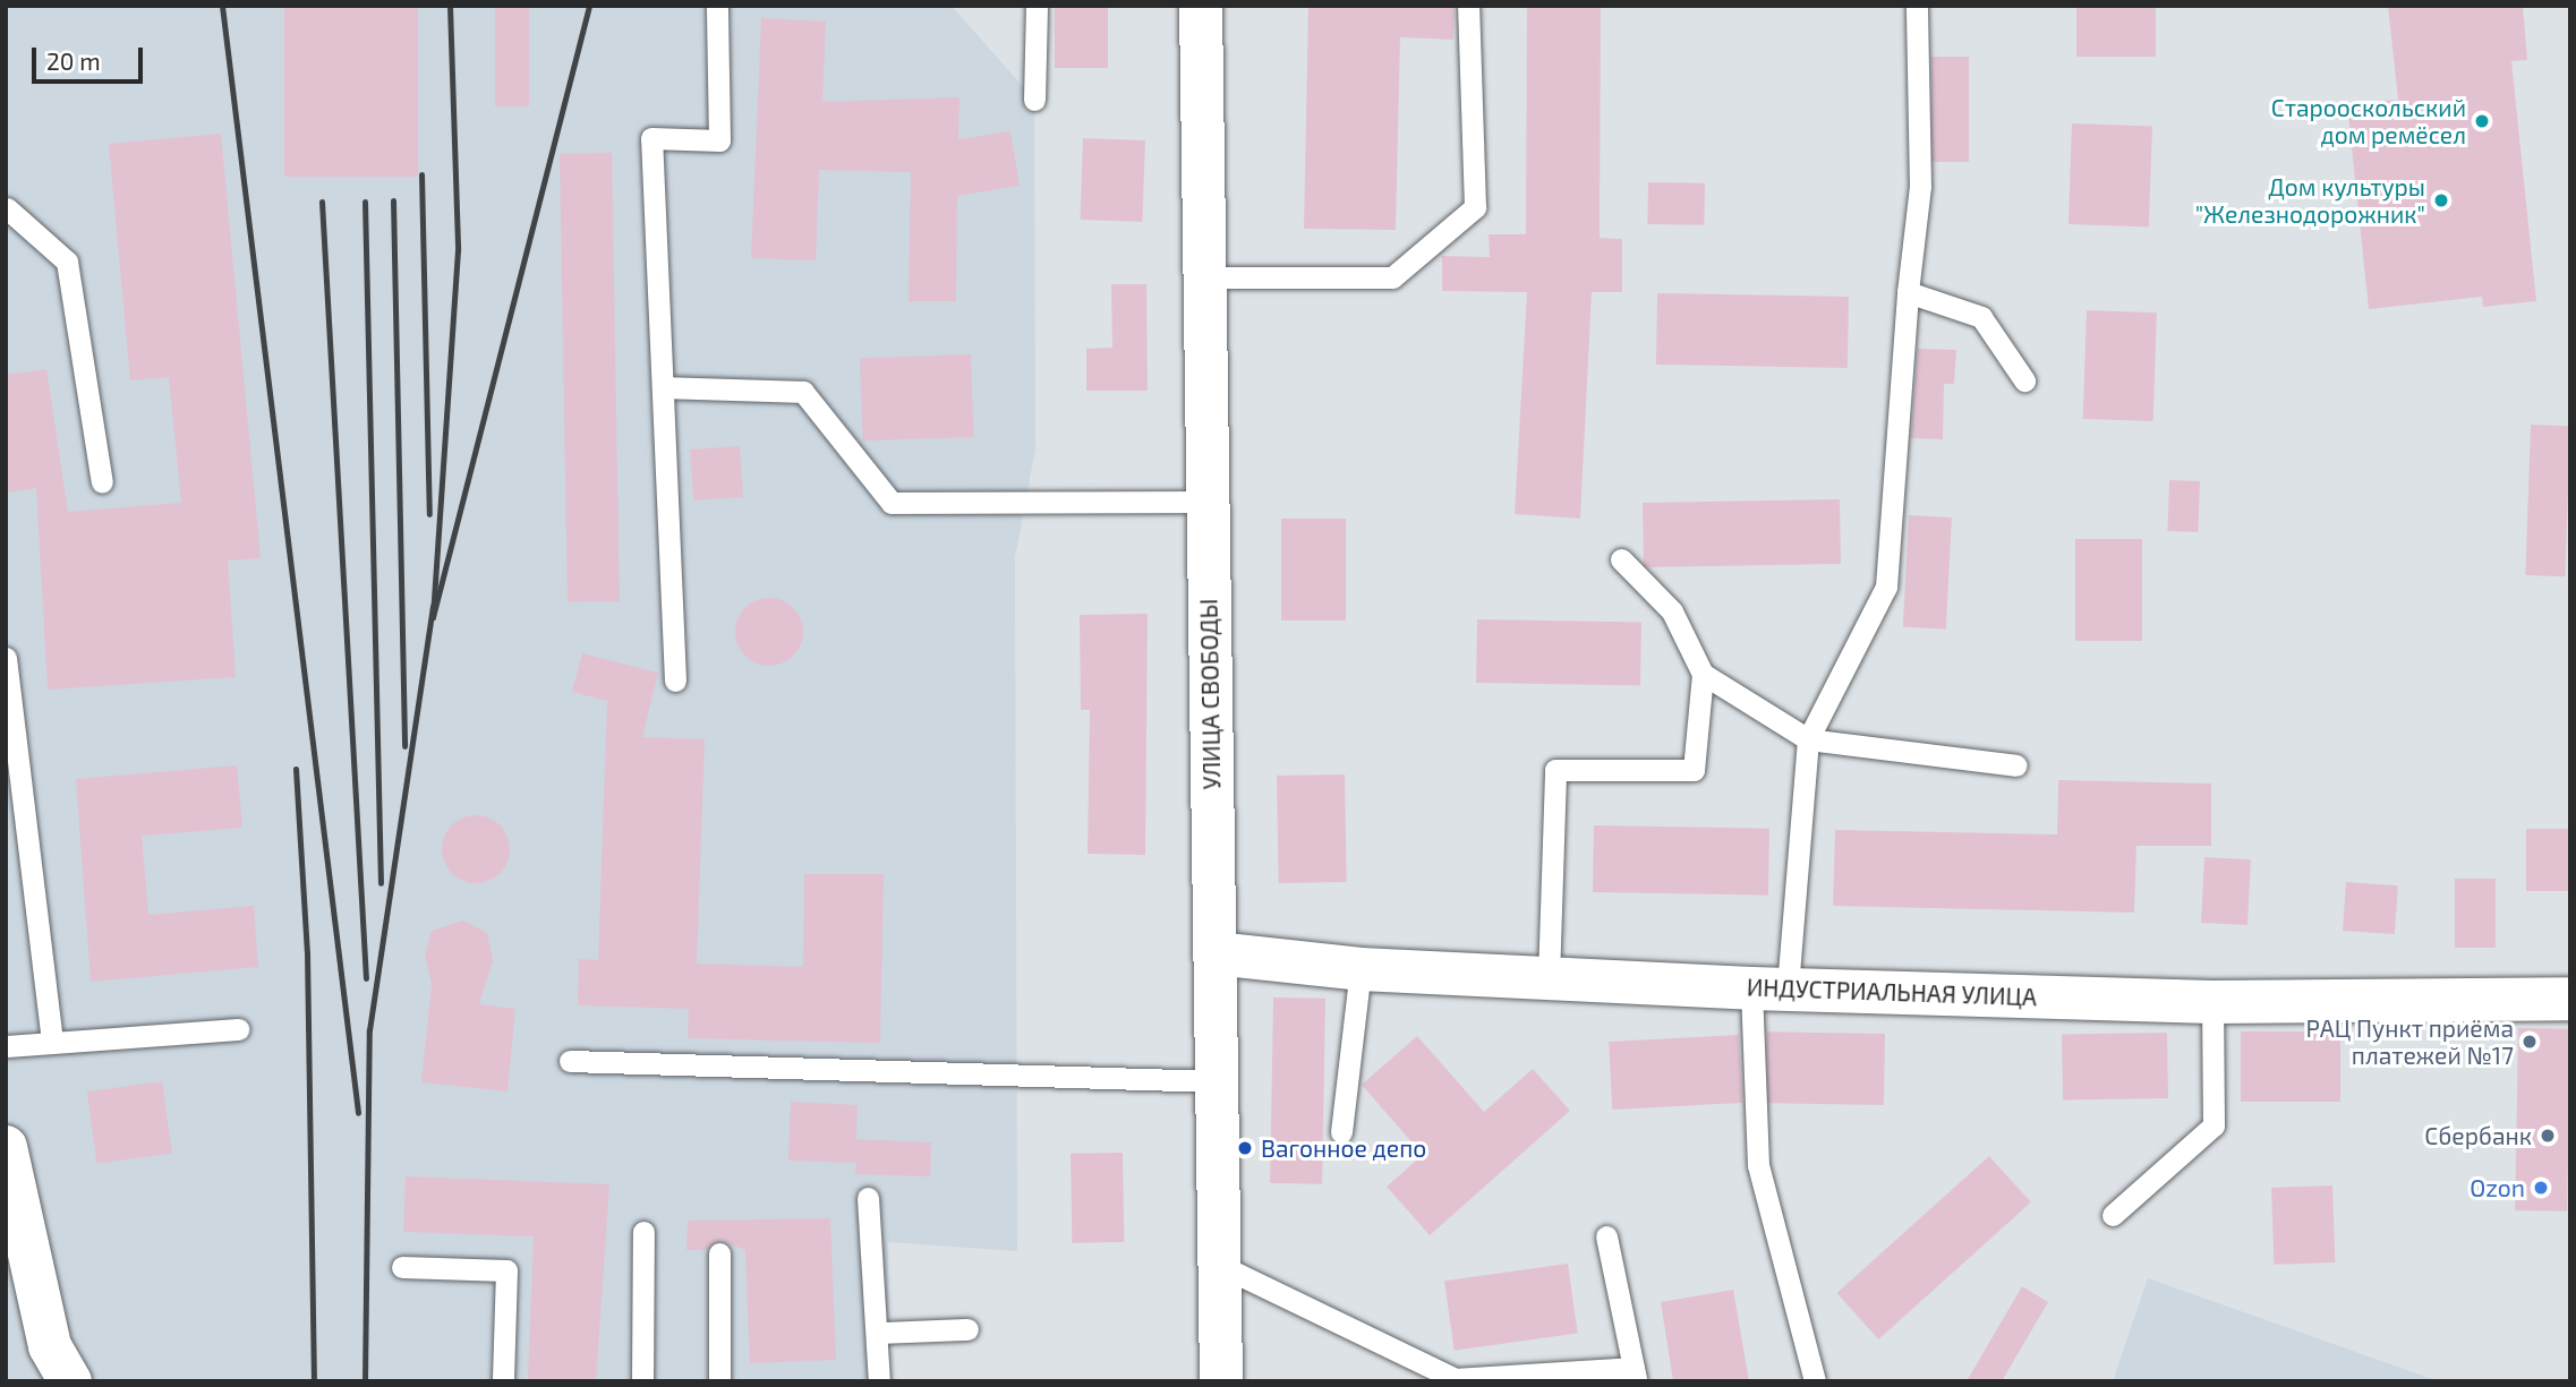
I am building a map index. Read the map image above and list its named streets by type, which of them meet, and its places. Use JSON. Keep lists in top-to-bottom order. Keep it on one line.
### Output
{"streets":{"street":["УЛИЦА СВОБОДЫ","ИНДУСТРИАЛЬНАЯ УЛИЦА"]},"crossings":[["УЛИЦА СВОБОДЫ","ИНДУСТРИАЛЬНАЯ УЛИЦА"]],"places":["Старооскольский дом ремёсел","Дом культуры \"Железнодорожник\"","РАЦ Пункт приёма платежей №17","Сбербанк","Вагонное депо","Ozon"],"scale_bar":"20 m"}
